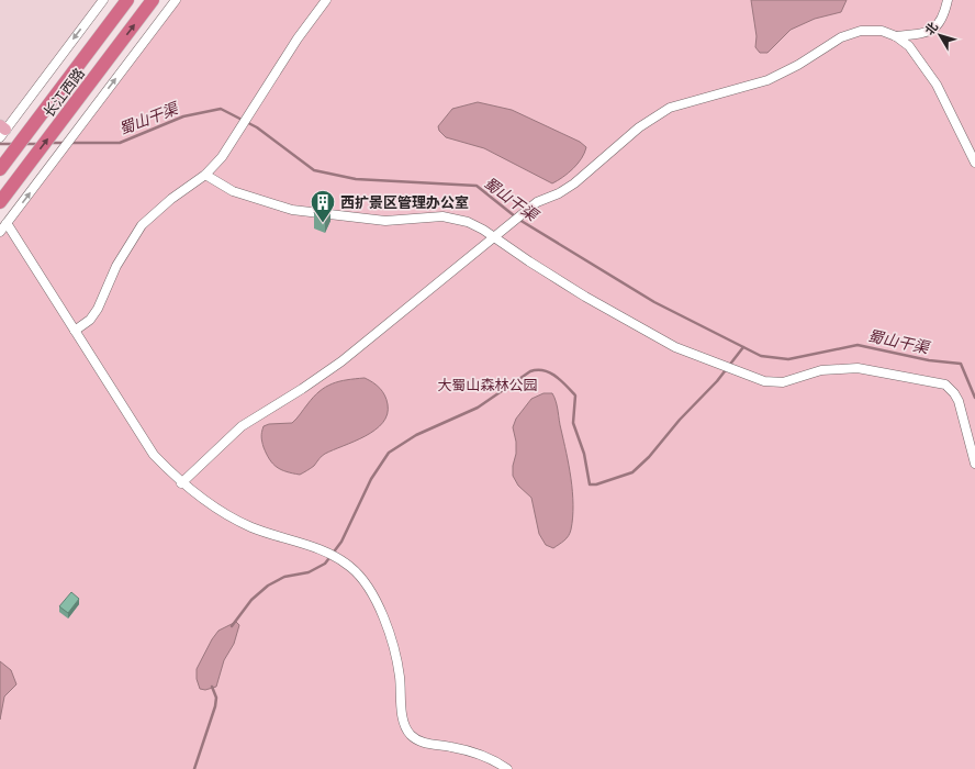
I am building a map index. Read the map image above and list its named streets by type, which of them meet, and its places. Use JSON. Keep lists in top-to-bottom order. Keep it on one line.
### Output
{"streets":{"highway":["长江西路"]},"water":["蜀山干渠"],"parks":["大蜀山森林公园"],"places":{"building":["西扩景区管理办公室"]},"north":"top left"}
